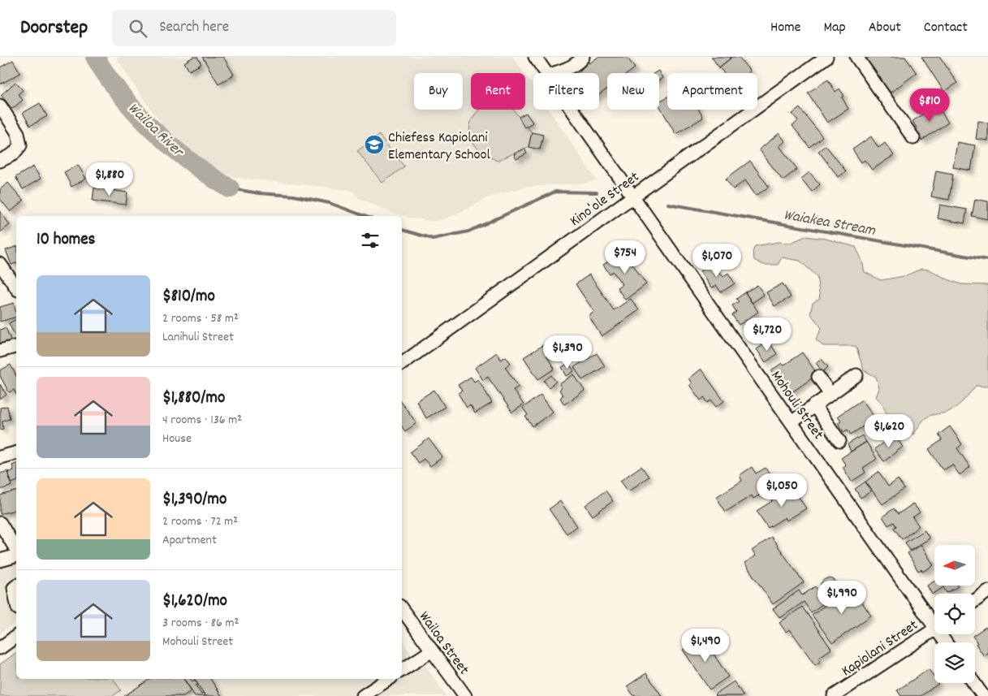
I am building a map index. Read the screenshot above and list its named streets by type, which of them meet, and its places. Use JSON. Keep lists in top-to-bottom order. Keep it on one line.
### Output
{"streets":{"street":["Kinoʻole Street","Mohouli Street","Wailoa Street","Kapiolani Street"]},"crossings":[["Kinoʻole Street","Mohouli Street"]],"water":["Wailoa River","Waiakea Stream"],"places":{"school or university":["Chiefess Kapiolani Elementary School"]},"north":"left","page":{"header":"Doorstep","search":"Search here","nav":["Home","Map","About","Contact"],"chip":["Buy","Rent","Filters","New","Apartment"],"price":["$810","$1,880","$754","$1,070","$1,720","$1,390","$1,620","$1,050","$1,990","$1,490"],"heading":"10 homes","list":[{"name":"$810/mo","note":"2 rooms · 58 m² · Lanihuli Street"},{"name":"$1,880/mo","note":"4 rooms · 136 m² · House"},{"name":"$1,390/mo","note":"2 rooms · 72 m² · Apartment"},{"name":"$1,620/mo","note":"3 rooms · 86 m² · Mohouli Street"}]}}
